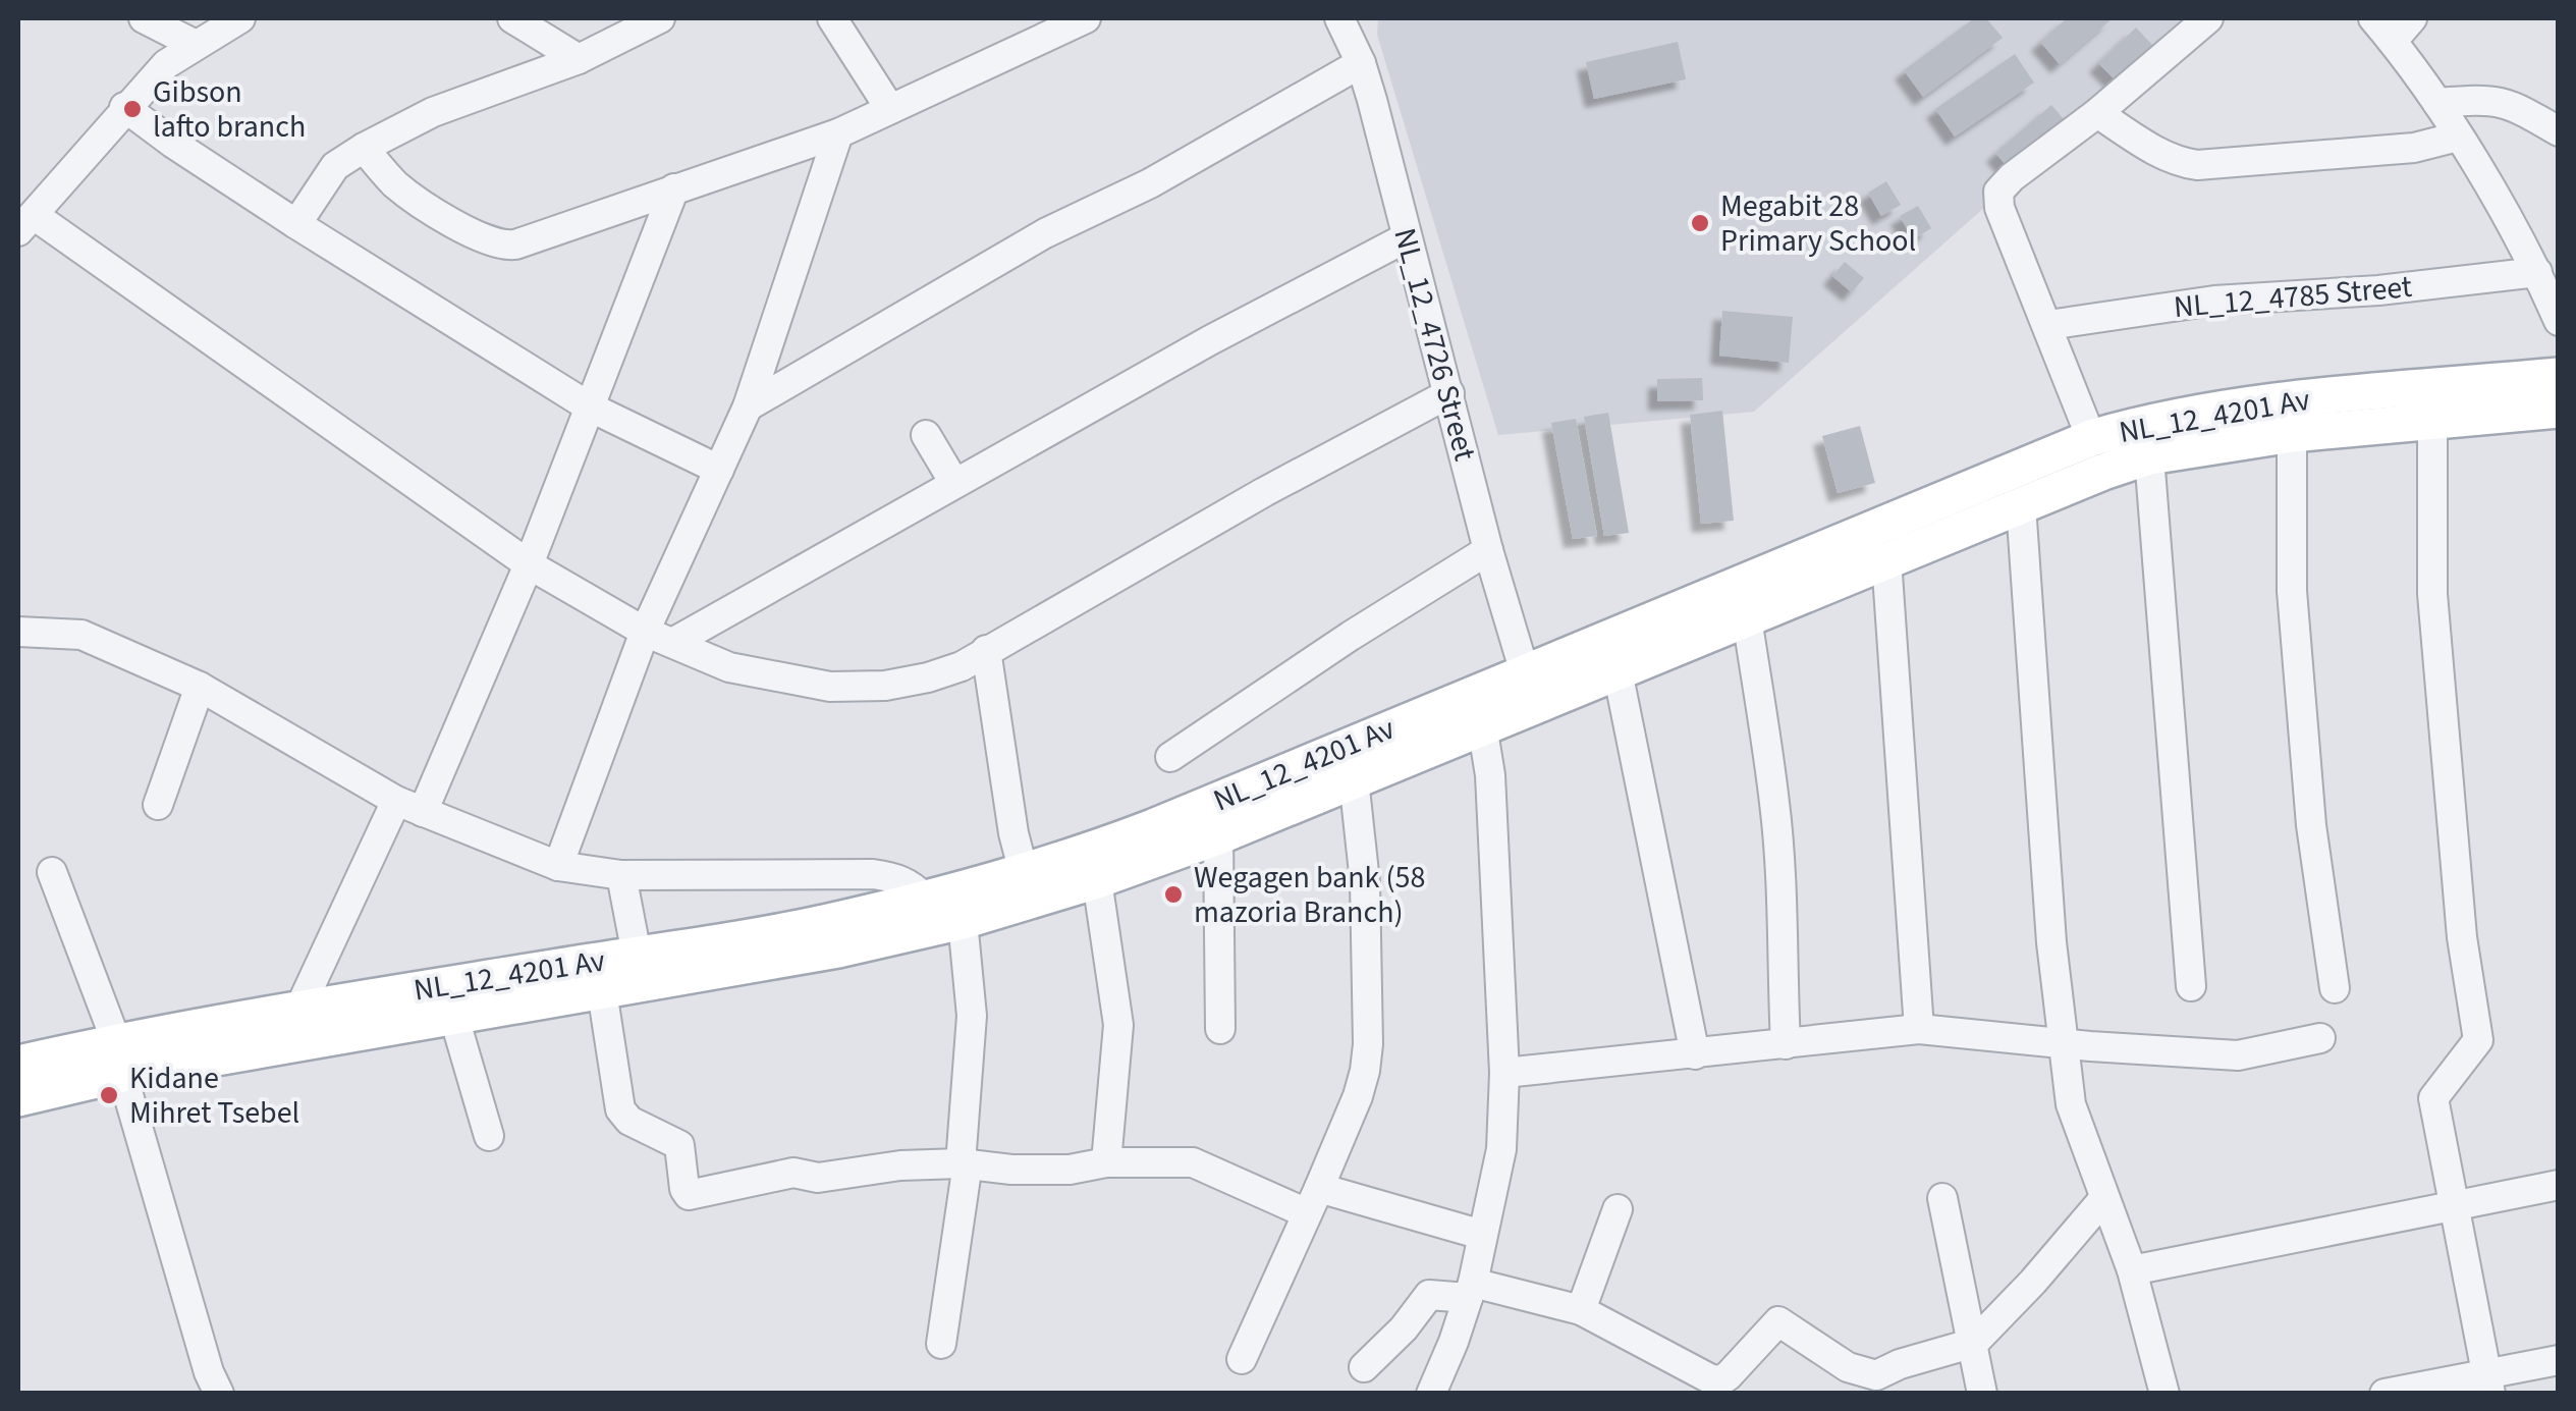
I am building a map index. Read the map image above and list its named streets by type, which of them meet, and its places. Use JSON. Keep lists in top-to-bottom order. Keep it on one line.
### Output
{"streets":{"main road":["NL_12_4201 Av"],"street":["NL_12_4785 Street","NL_12_4726 Street"]},"crossings":[["NL_12_4726 Street","NL_12_4201 Av"]],"places":["Gibson lafto branch","Megabit 28 Primary School","Wegagen bank (58 mazoria Branch)","Kidane Mihret Tsebel"]}
